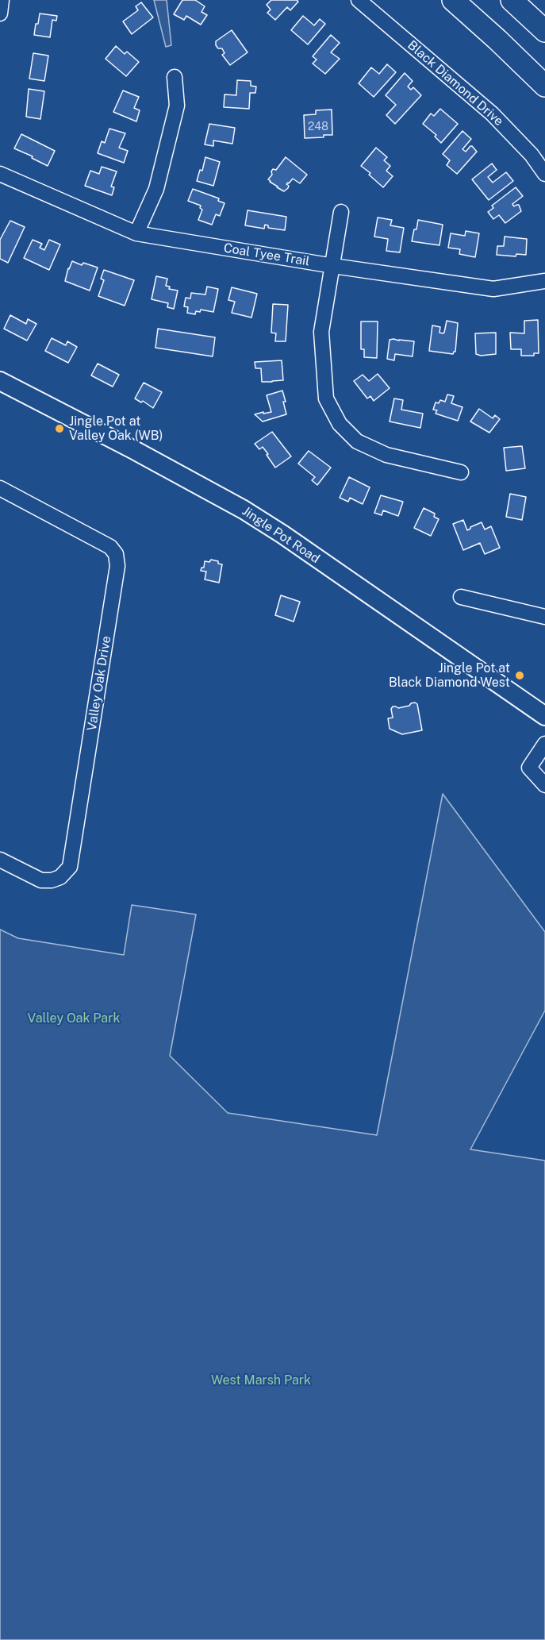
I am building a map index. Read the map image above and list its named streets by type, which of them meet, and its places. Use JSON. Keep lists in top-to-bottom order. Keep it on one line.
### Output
{"streets":{"main road":["Jingle Pot Road"],"street":["Black Diamond Drive","Coal Tyee Trail","Valley Oak Drive"]},"parks":["Valley Oak Park","West Marsh Park"],"places":["Jingle Pot at Valley Oak (WB)","Jingle Pot at Black Diamond West"],"house_numbers":["248"]}
